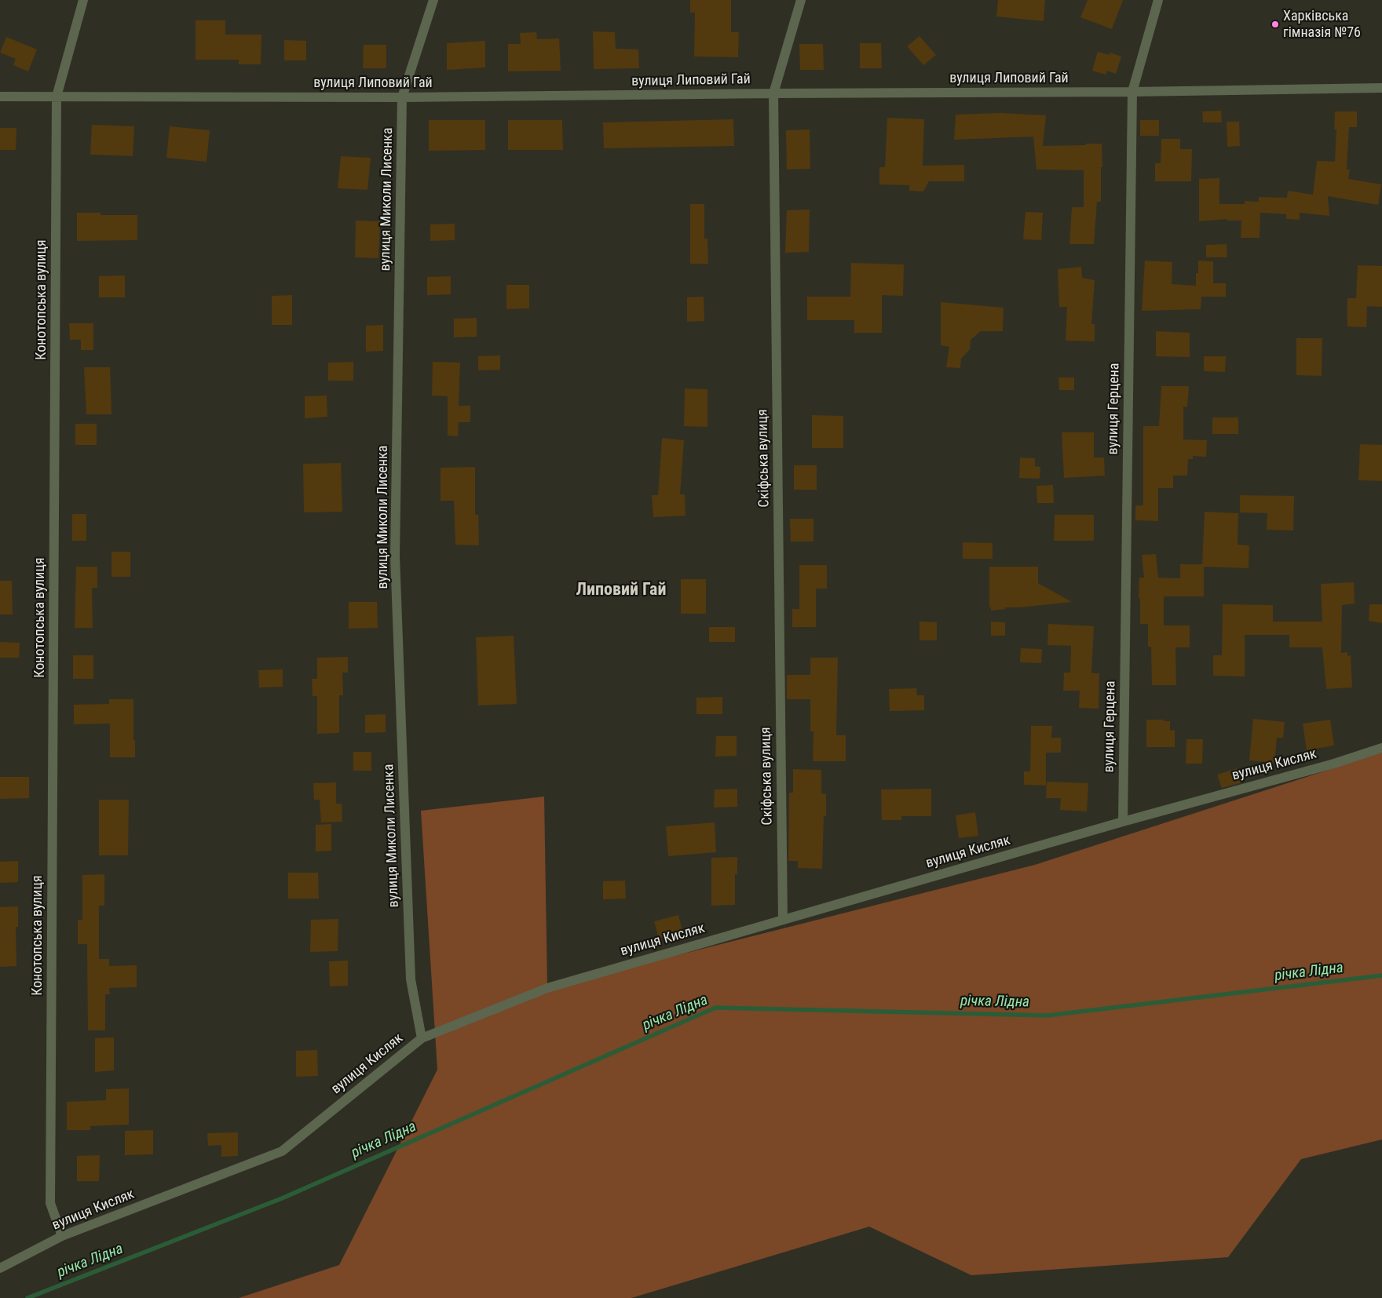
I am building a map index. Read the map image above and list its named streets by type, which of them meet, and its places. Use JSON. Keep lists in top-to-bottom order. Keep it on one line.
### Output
{"streets":{"street":["вулиця Липовий Гай","вулиця Миколи Лисенка","Конотопська вулиця","вулиця Герцена","Скіфська вулиця","вулиця Кисляк"]},"crossings":[["вулиця Липовий Гай","вулиця Миколи Лисенка"],["вулиця Липовий Гай","Конотопська вулиця"],["вулиця Липовий Гай","вулиця Герцена"],["вулиця Липовий Гай","Скіфська вулиця"],["вулиця Миколи Лисенка","вулиця Кисляк"],["Конотопська вулиця","вулиця Кисляк"],["вулиця Герцена","вулиця Кисляк"],["Скіфська вулиця","вулиця Кисляк"]],"districts":["Липовий Гай"],"water":["річка Лідна"],"places":["Харківська гімназія №76"]}
